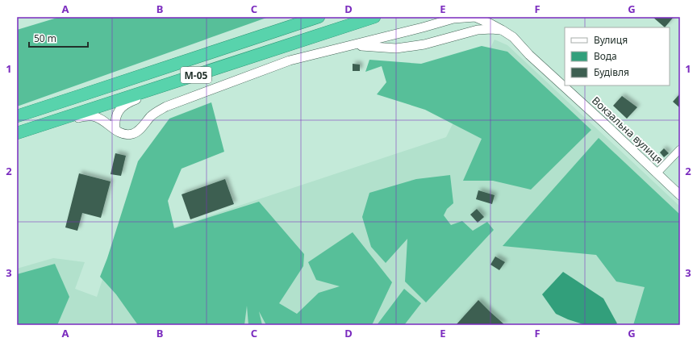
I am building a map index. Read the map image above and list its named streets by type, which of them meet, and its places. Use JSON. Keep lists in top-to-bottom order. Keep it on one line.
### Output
{"streets":{"highway":["М-05"],"street":["Вокзальна вулиця"]},"crossings":[["М-05","Вокзальна вулиця"]],"legend":["Вулиця","Вода","Будівля"],"scale_bar":"50 m","grid":{"columns":["A","B","C","D","E","F","G"],"rows":["1","2","3"]}}
